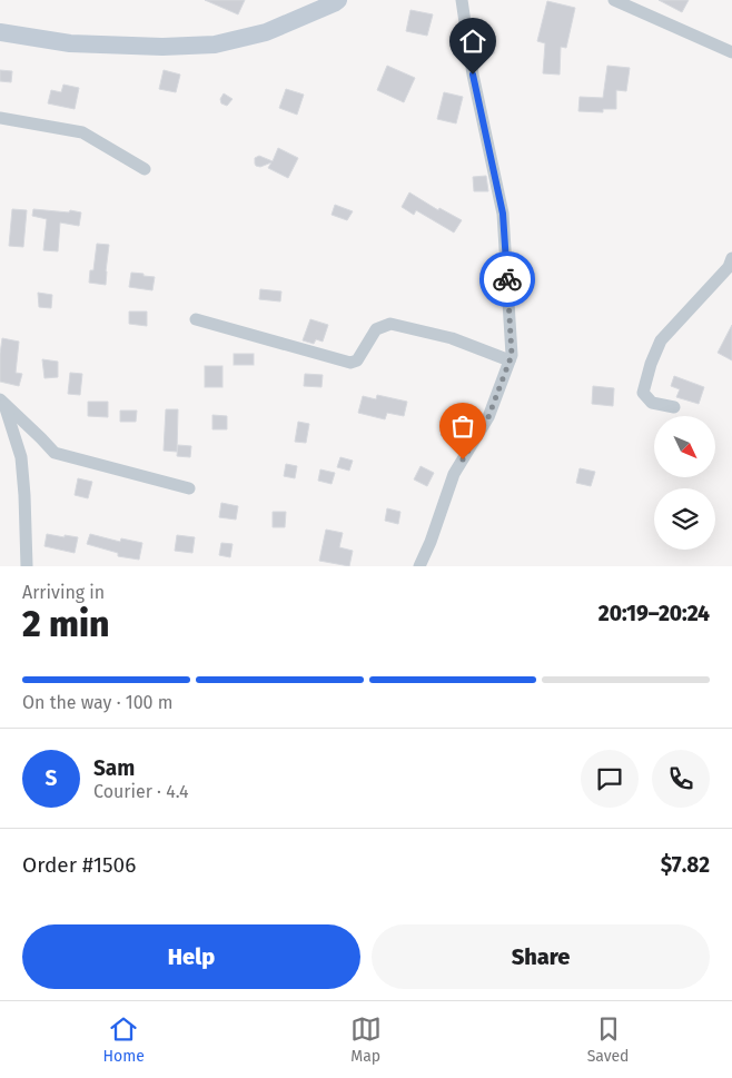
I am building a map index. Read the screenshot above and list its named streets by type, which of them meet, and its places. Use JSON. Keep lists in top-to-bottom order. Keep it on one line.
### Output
{"north":"bottom right","page":{"heading":["2 min","Arriving in","20:19–20:24"],"panel":["Sam","Courier · 4.4","Order #1506","$7.82"],"bar":"On the way · 100 m","round":"S","buttons":["Help","Share"],"tabs":["Home","Map","Saved"]}}
